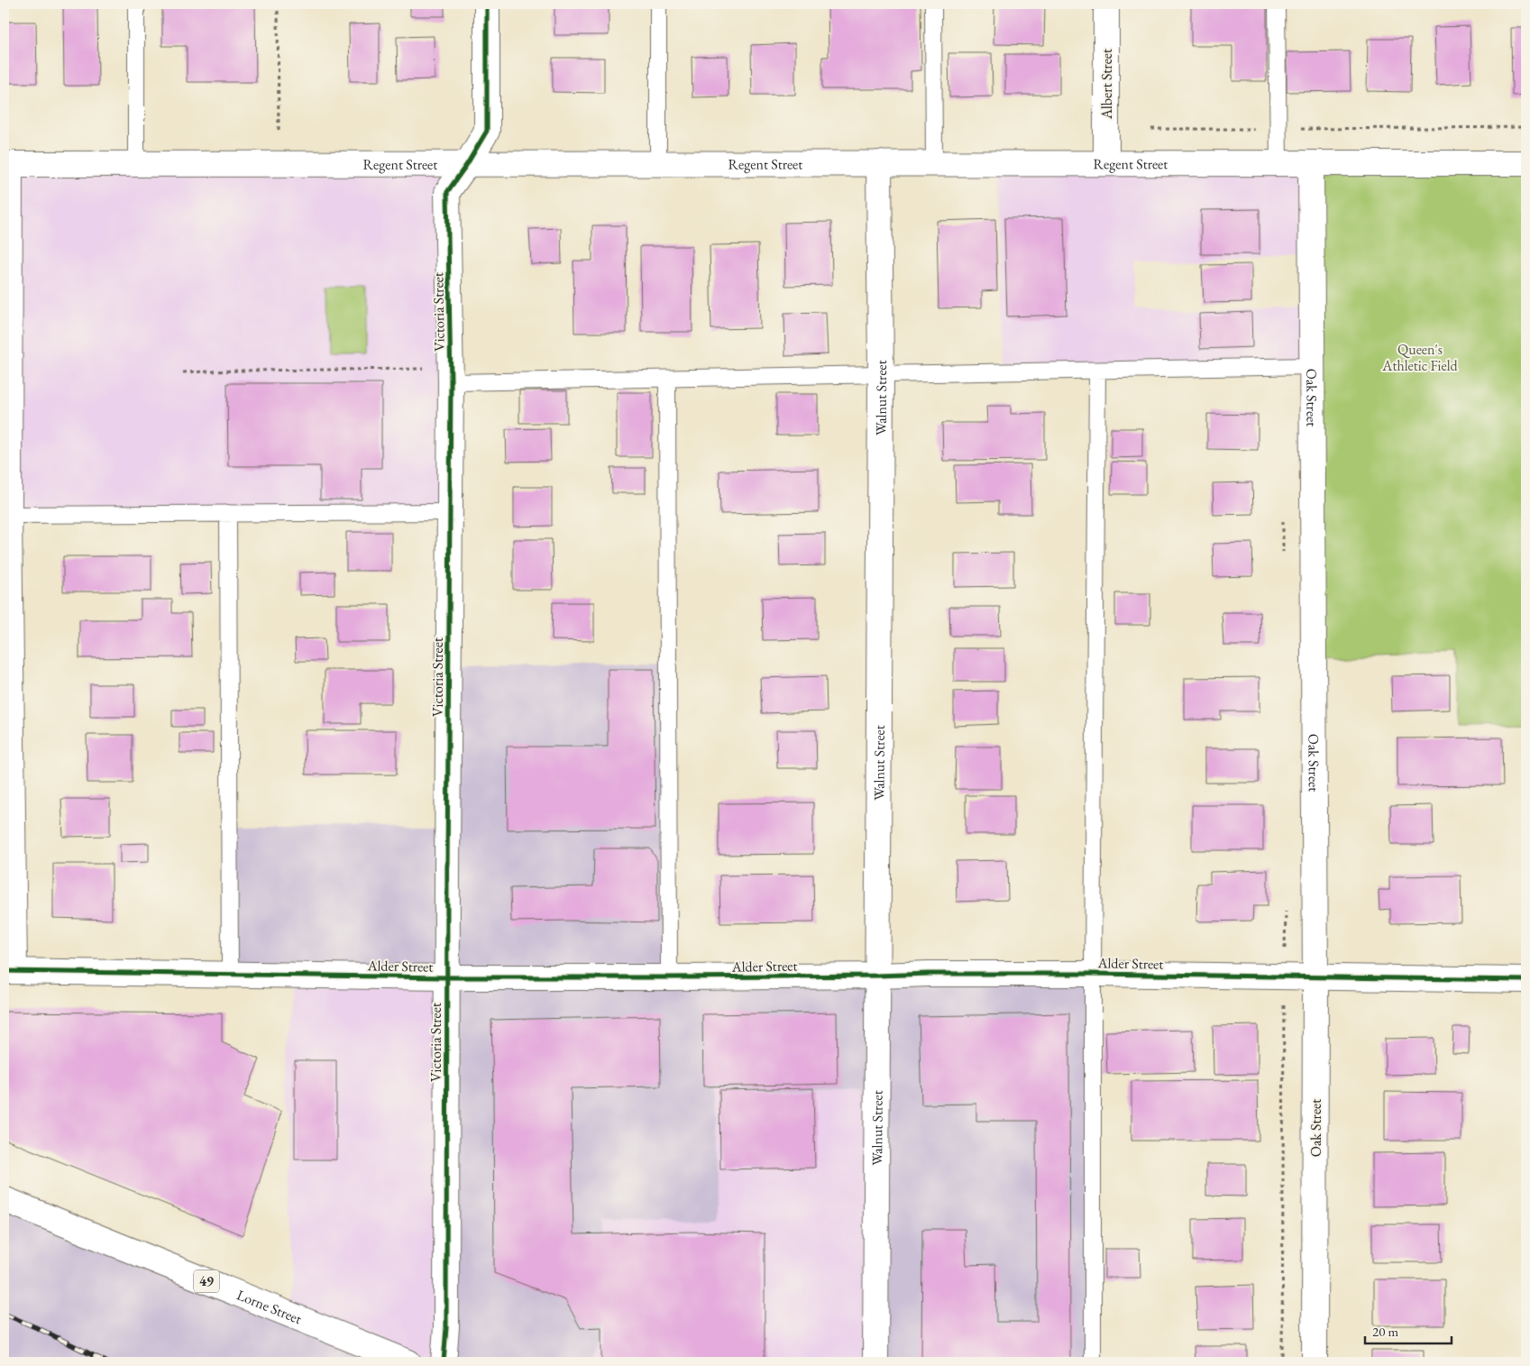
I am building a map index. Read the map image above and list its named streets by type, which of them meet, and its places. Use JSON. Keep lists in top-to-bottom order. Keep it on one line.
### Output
{"streets":{"street":["Albert Street","Regent Street","Victoria Street","Walnut Street","Oak Street","Alder Street","49","Lorne Street"]},"crossings":[["Albert Street","Regent Street"],["Regent Street","Victoria Street"],["Regent Street","Walnut Street"],["Regent Street","Oak Street"],["Victoria Street","Alder Street"],["Walnut Street","Alder Street"],["Oak Street","Alder Street"]],"parks":["Queen's Athletic Field"],"scale_bar":"20 m"}
